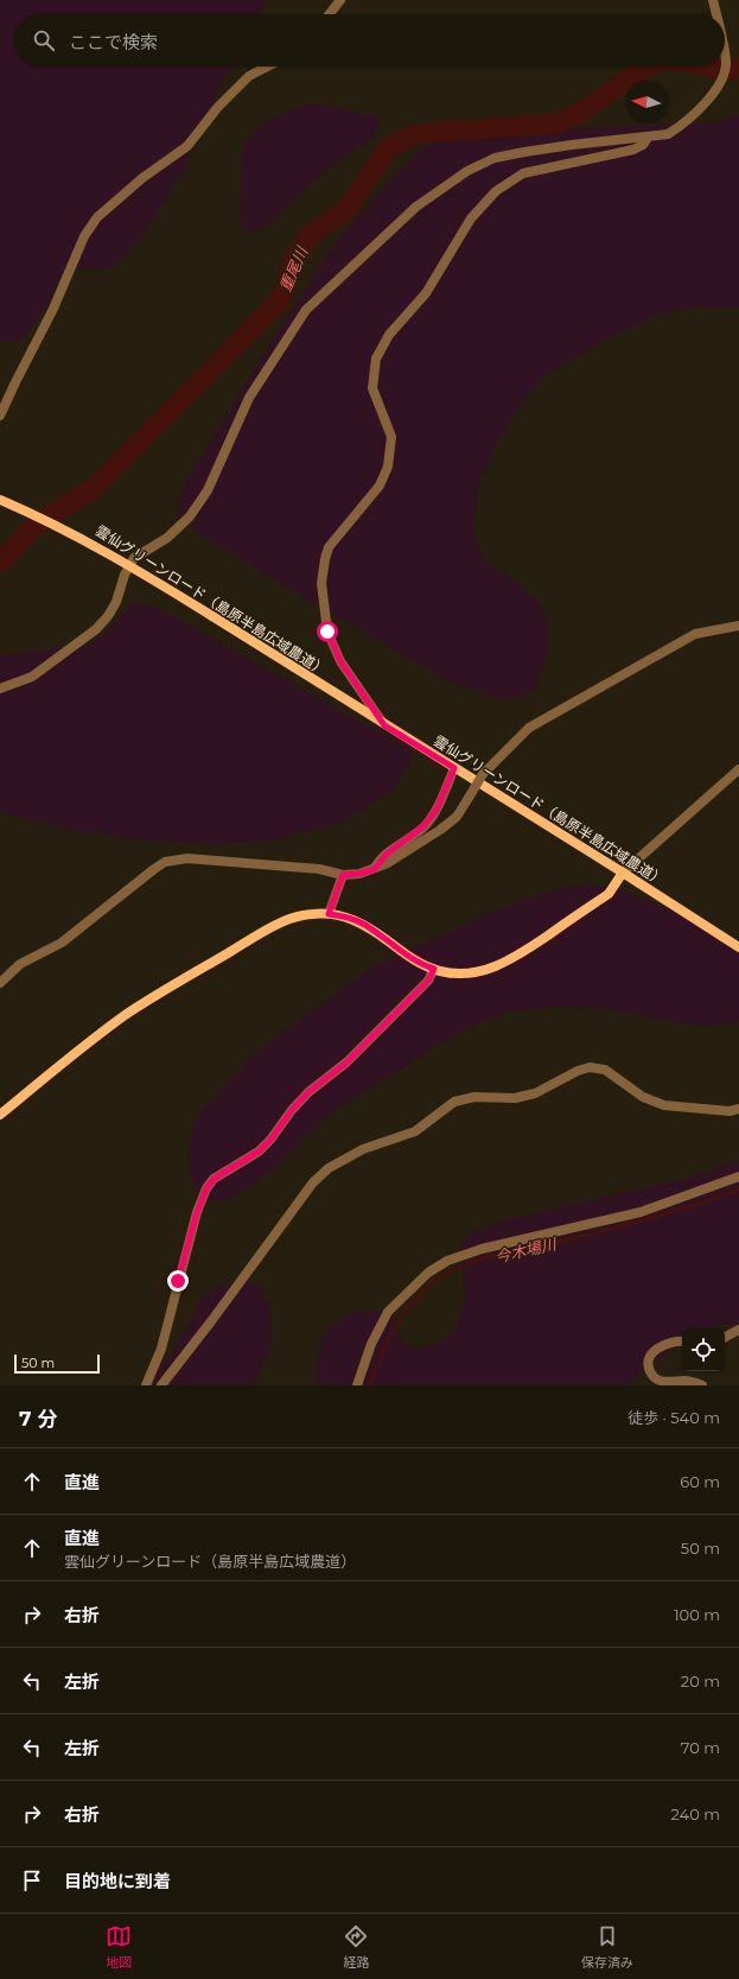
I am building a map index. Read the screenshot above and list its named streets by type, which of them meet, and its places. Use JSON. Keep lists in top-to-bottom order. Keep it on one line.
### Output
{"streets":{"street":["雲仙グリーンロード（島原半島広域農道）"]},"water":["重尾川","今木場川"],"scale_bar":"50 m","north":"left","page":{"search":"ここで検索","scale":"50 m","heading":["7 分","徒歩 · 540 m"],"list":[["直進","60 m"],["直進","雲仙グリーンロード（島原半島広域農道）","50 m"],["右折","100 m"],["左折","20 m"],["左折","70 m"],["右折","240 m"],"目的地に到着"],"nav":["地図","経路","保存済み"]}}
